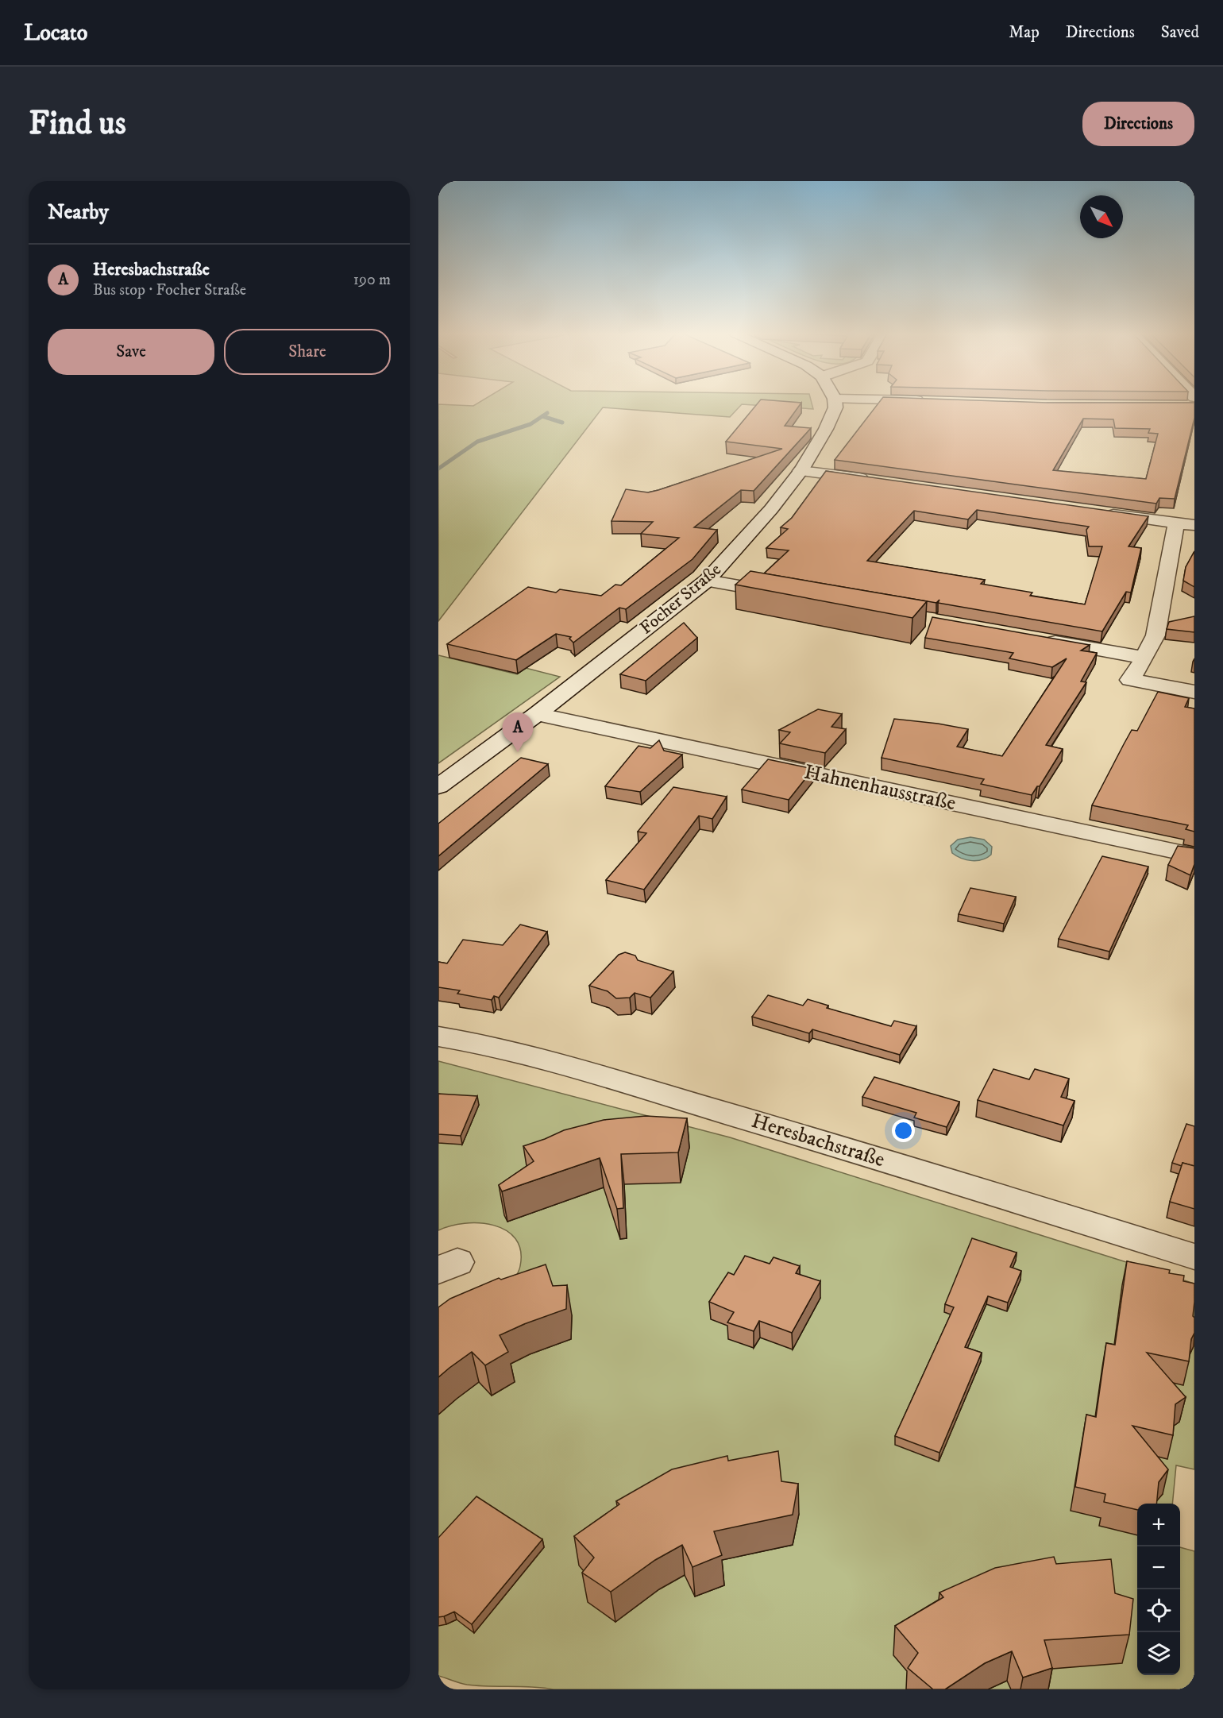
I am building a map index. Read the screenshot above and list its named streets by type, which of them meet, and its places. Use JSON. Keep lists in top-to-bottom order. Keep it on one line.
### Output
{"streets":{"street":["Focher Straße","Hahnenhausstraße","Heresbachstraße"]},"crossings":[["Focher Straße","Hahnenhausstraße"]],"north":"bottom right","page":{"header":"Locato","nav":["Map","Directions","Saved"],"buttons":["Directions",["Save","Share"]],"title":"Find us","heading":"Nearby","list":[{"mark":"A","name":"Heresbachstraße","note":"Bus stop · Focher Straße","value":"190 m"}],"pins":"A","map_buttons":["+","−"]}}
